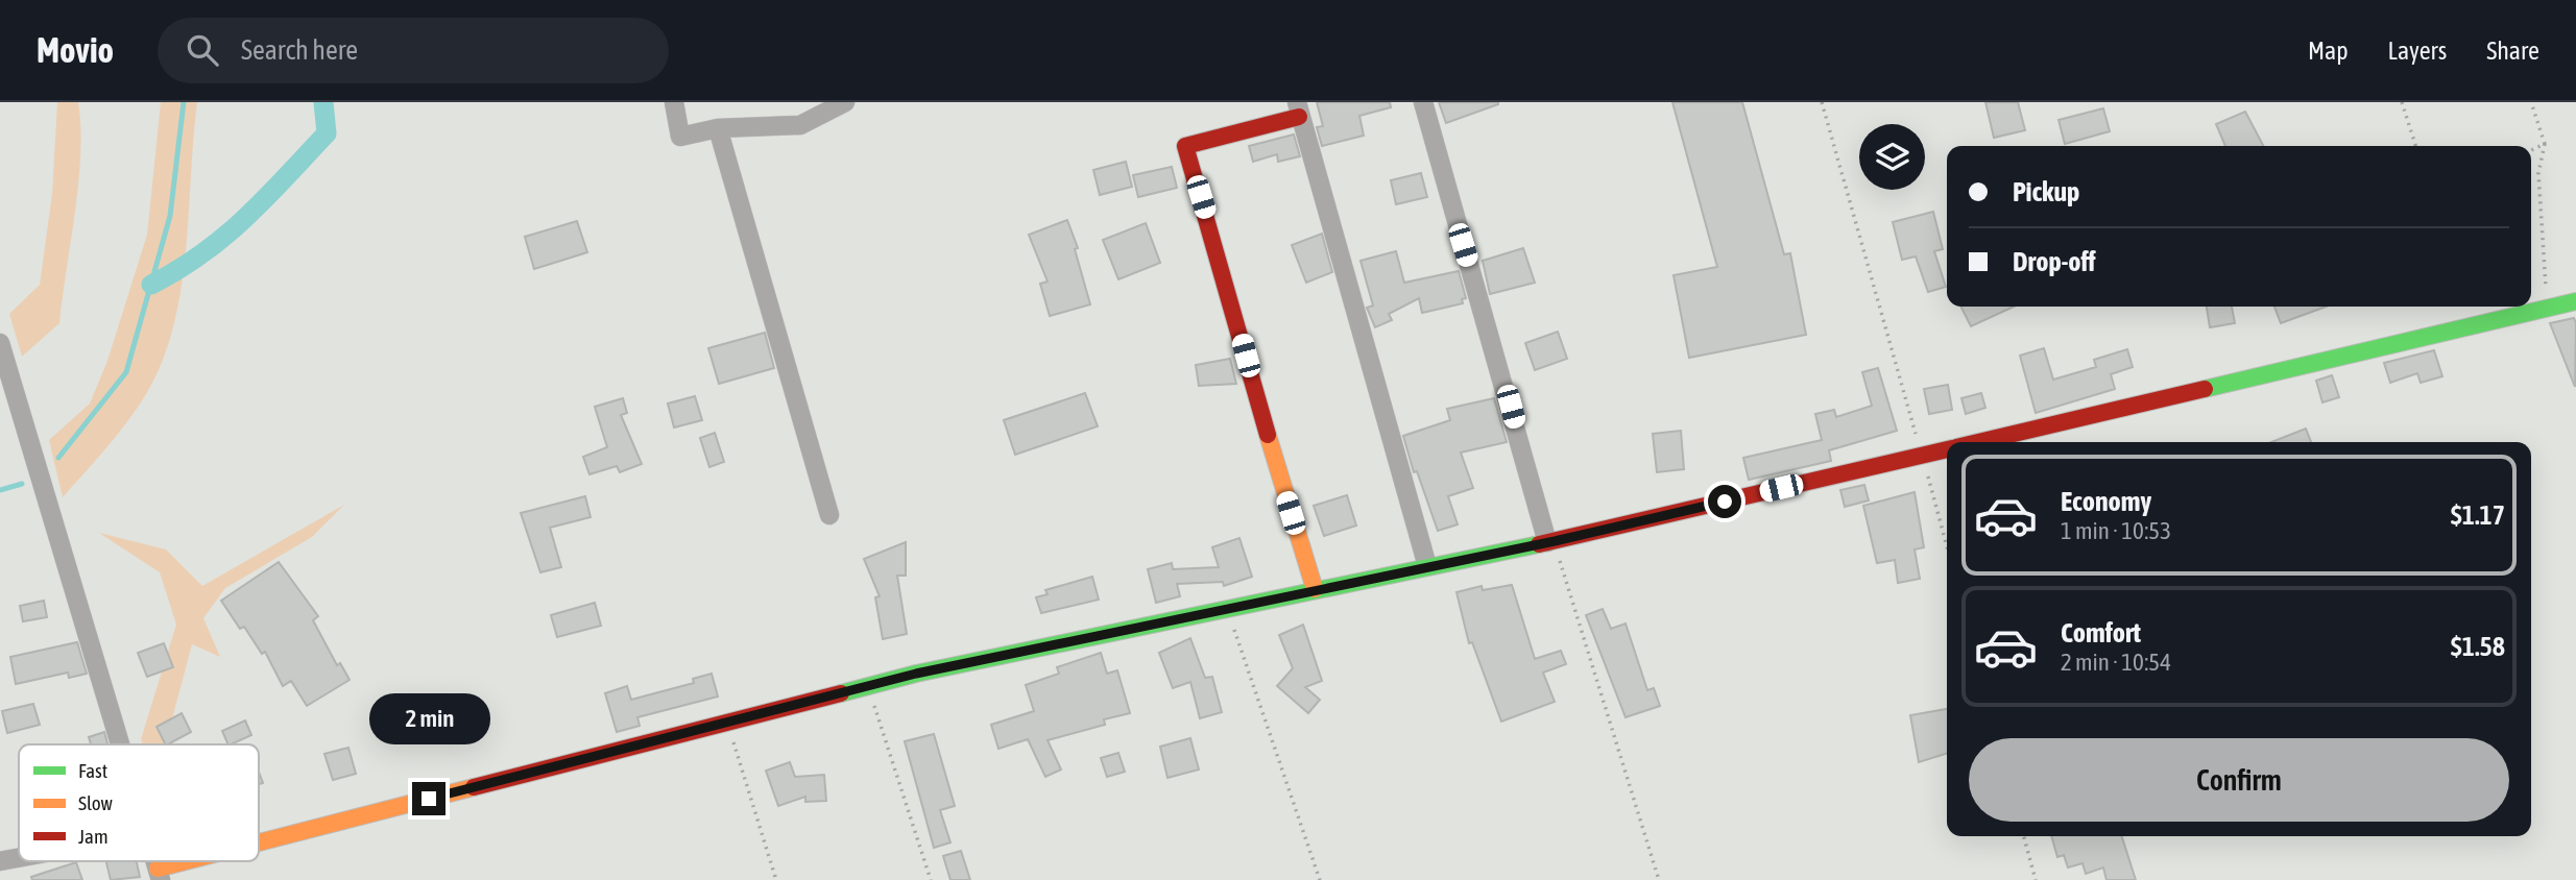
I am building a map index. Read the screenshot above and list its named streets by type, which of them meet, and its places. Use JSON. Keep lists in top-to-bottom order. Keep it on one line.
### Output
{"legend":["Fast","Slow","Jam"],"page":{"header":"Movio","search":"Search here","nav":["Map","Layers","Share"],"banner":["Pickup","Drop-off"],"list":[{"name":"Economy","note":"1 min · 10:53","value":"$1.17"},{"name":"Comfort","note":"2 min · 10:54","value":"$1.58"}],"bubble":"2 min","buttons":"Confirm"}}
